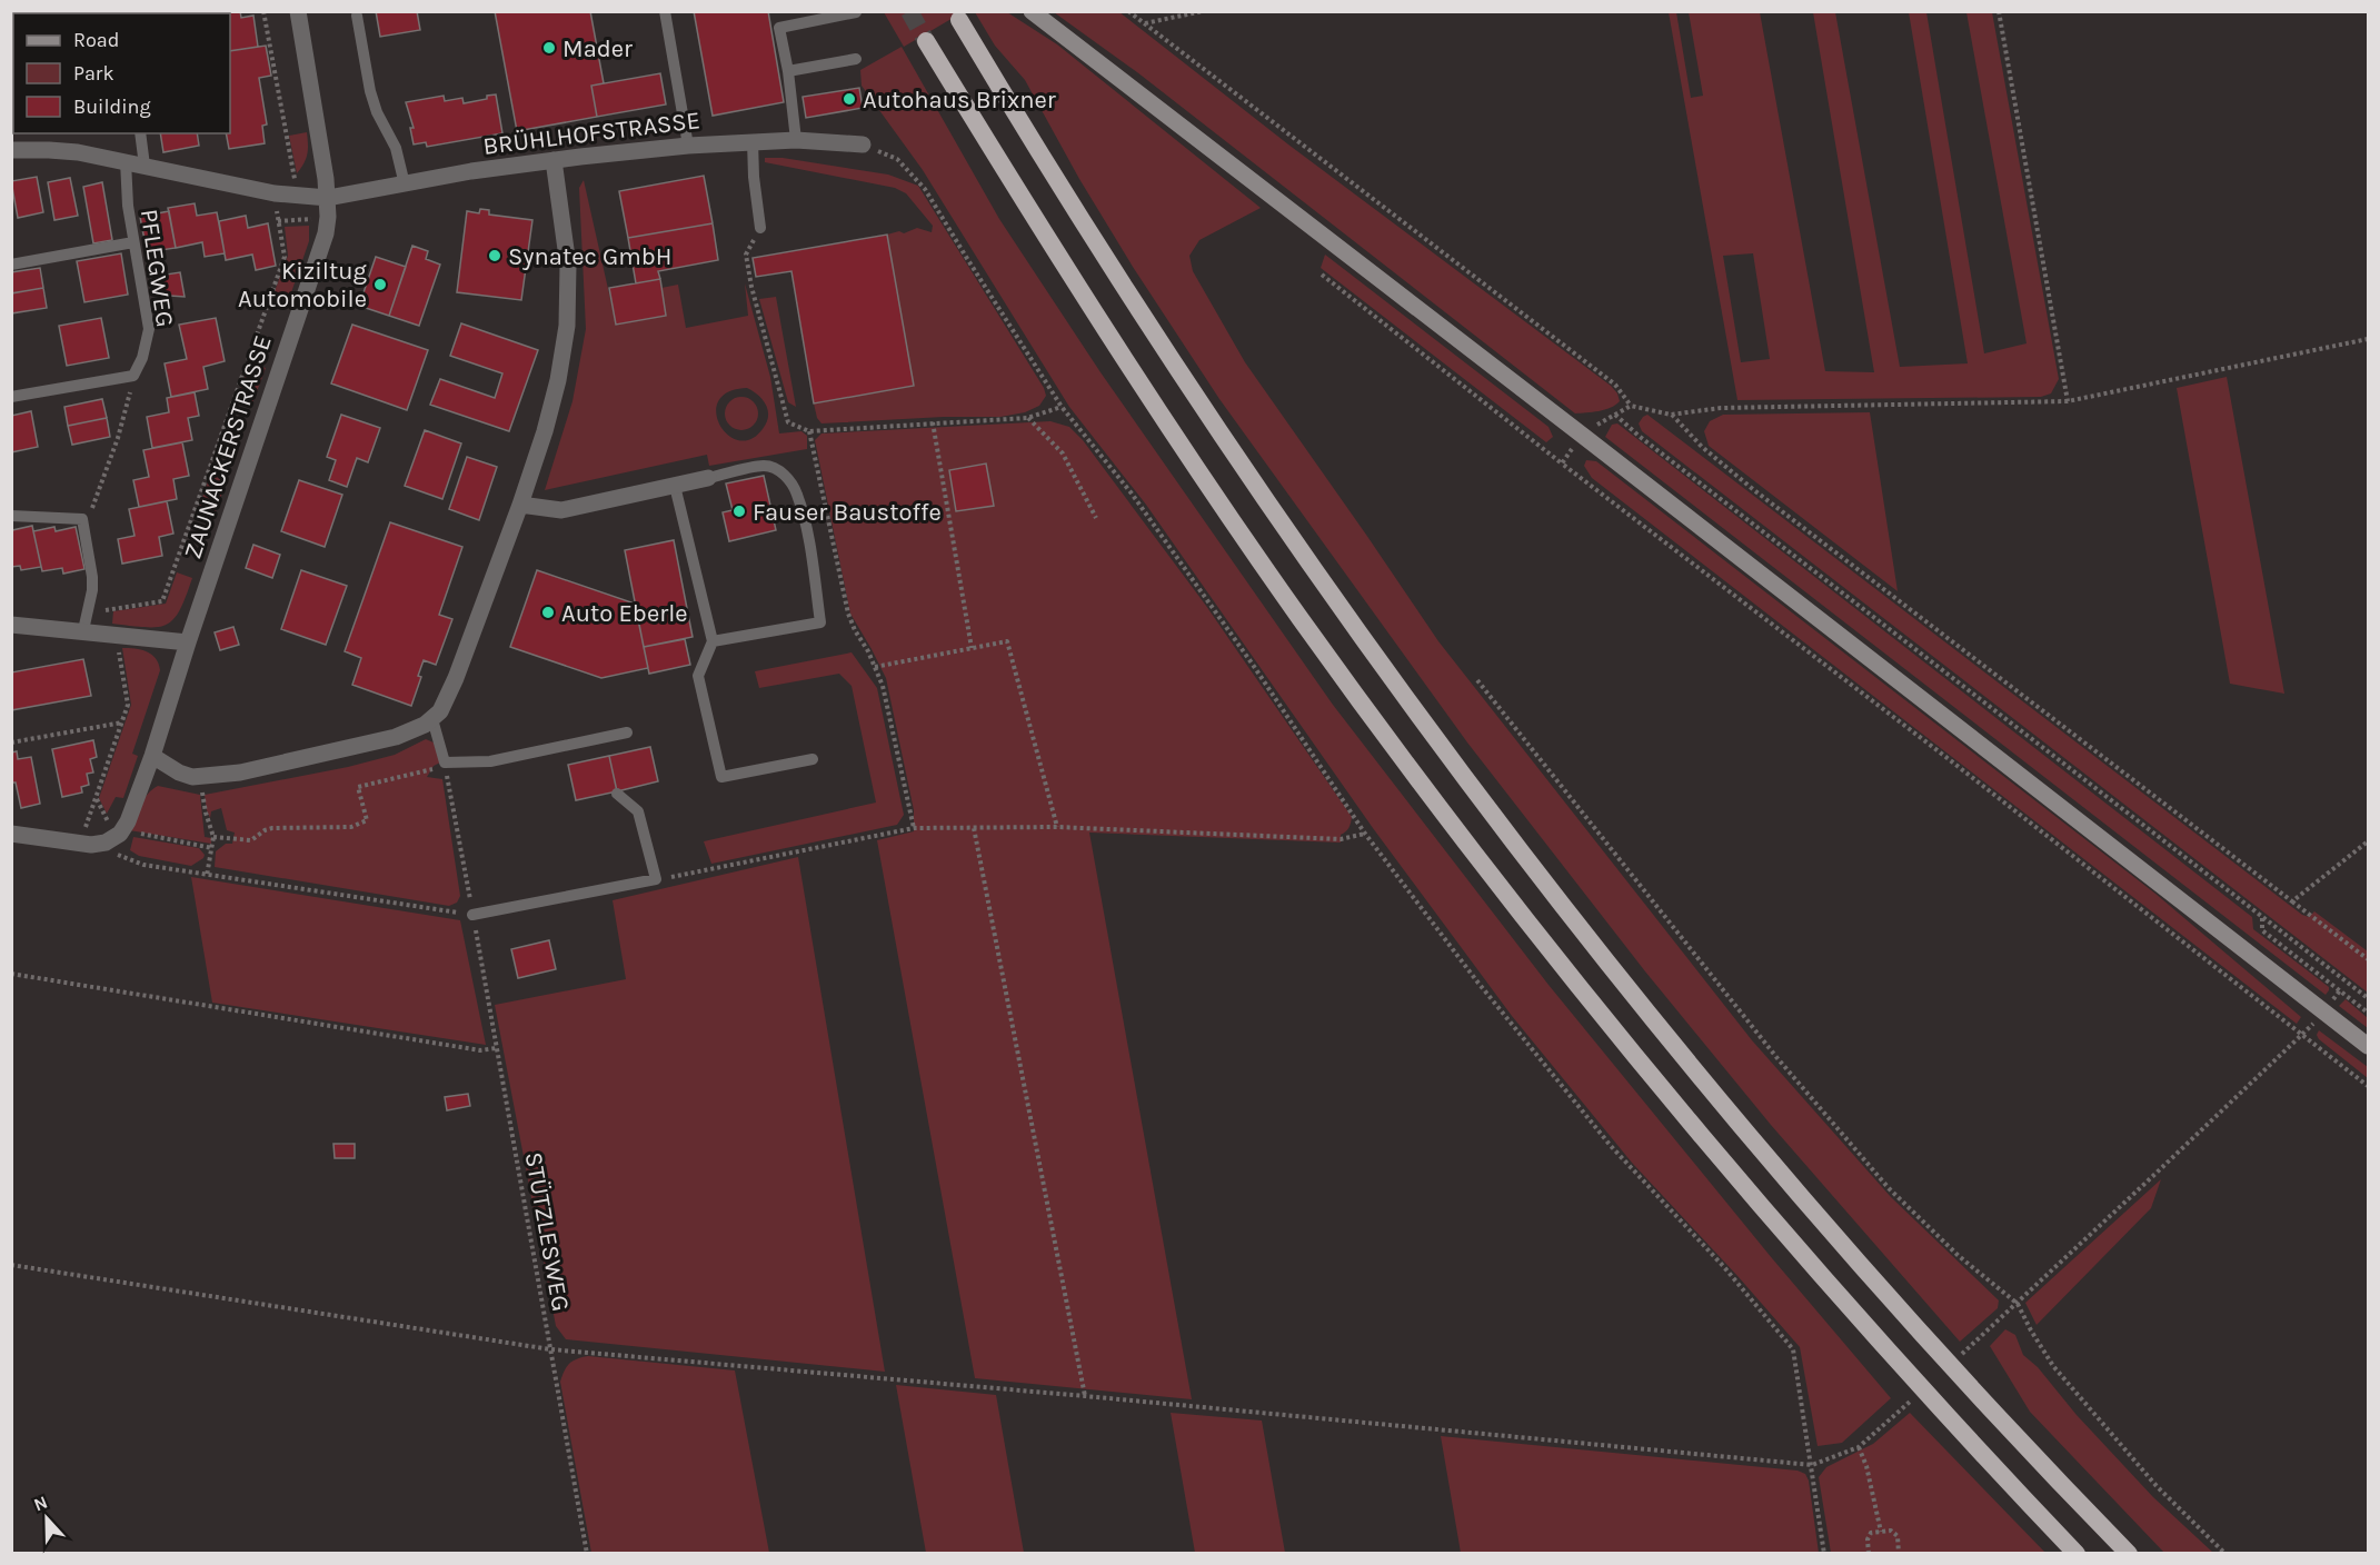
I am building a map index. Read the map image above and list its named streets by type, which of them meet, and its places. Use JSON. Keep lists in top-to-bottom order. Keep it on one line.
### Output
{"streets":{"street":["BRÜHLHOFSTRASSE","ZAUNACKERSTRASSE"],"lane":["PFLEGWEG"],"path":["STÜTZLESWEG"]},"crossings":[["BRÜHLHOFSTRASSE","PFLEGWEG"],["BRÜHLHOFSTRASSE","ZAUNACKERSTRASSE"]],"places":["Mader","Autohaus Brixner","Synatec GmbH","Kiziltug Automobile","Fauser Baustoffe","Auto Eberle"],"legend":["Road","Park","Building"],"north":"top"}
